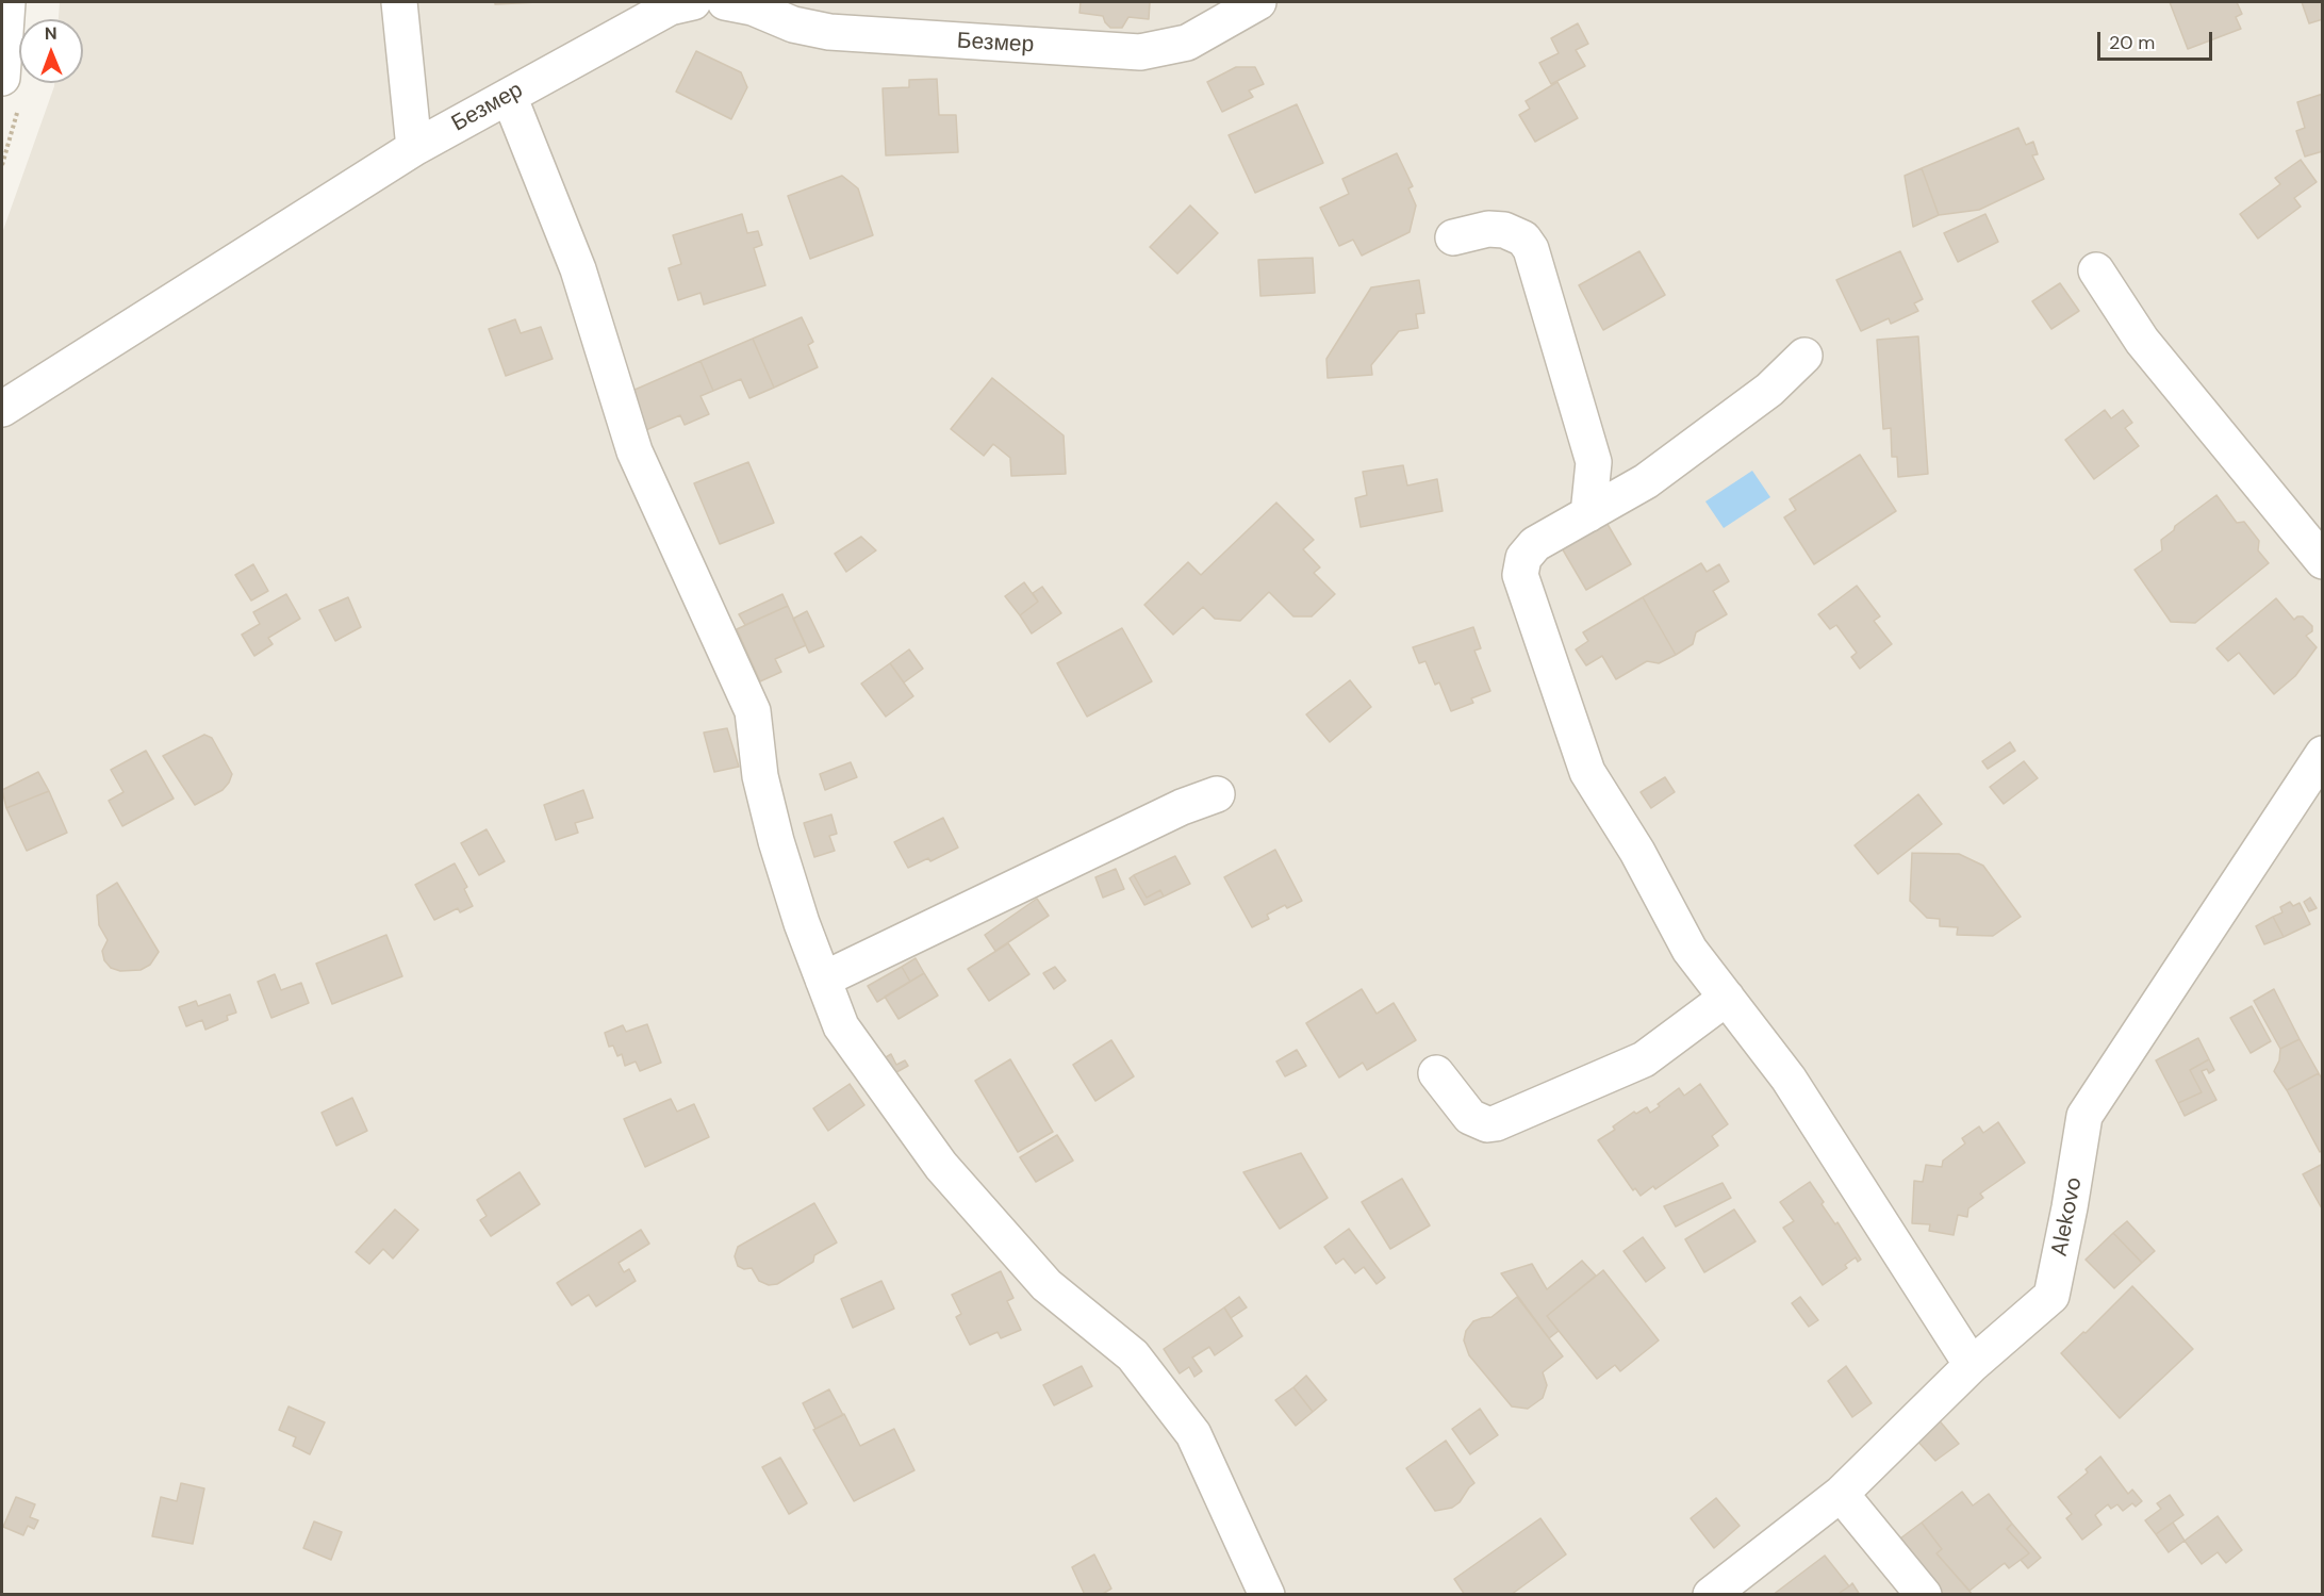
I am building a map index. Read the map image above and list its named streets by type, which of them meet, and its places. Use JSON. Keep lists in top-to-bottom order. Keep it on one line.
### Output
{"streets":{"street":["Безмер","Alekovo"]},"scale_bar":"20 m","north":"top"}
